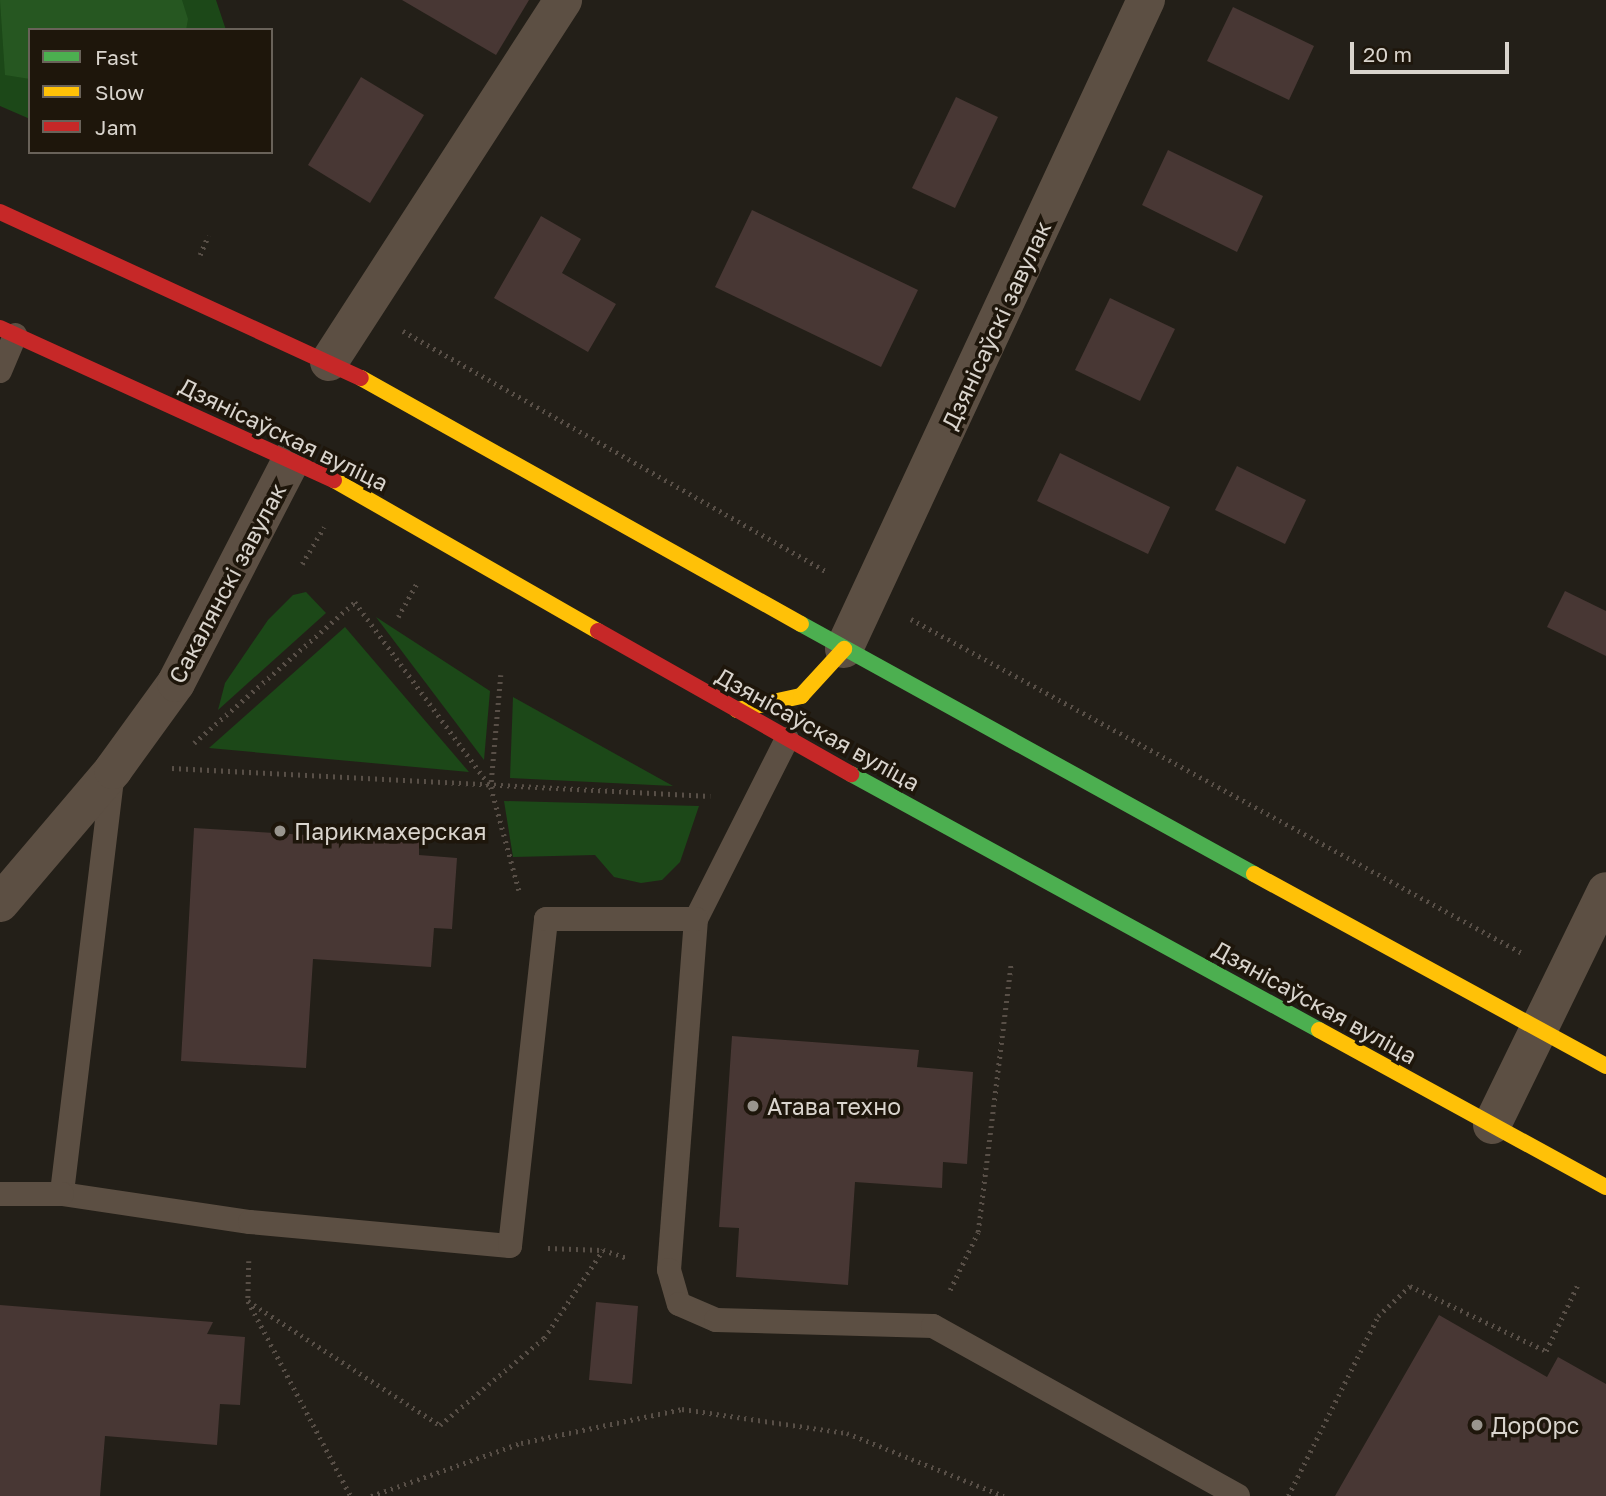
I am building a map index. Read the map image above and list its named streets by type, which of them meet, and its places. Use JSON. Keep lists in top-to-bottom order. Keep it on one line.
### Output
{"streets":{"main road":["Дзянісаўская вуліца"],"street":["Дзянісаўскі завулак","Сакалянскі завулак"]},"crossings":[["Дзянісаўская вуліца","Сакалянскі завулак"]],"places":["Парикмахерская","Атава техно","ДорОрс"],"legend":["Fast","Slow","Jam"],"scale_bar":"20 m"}
